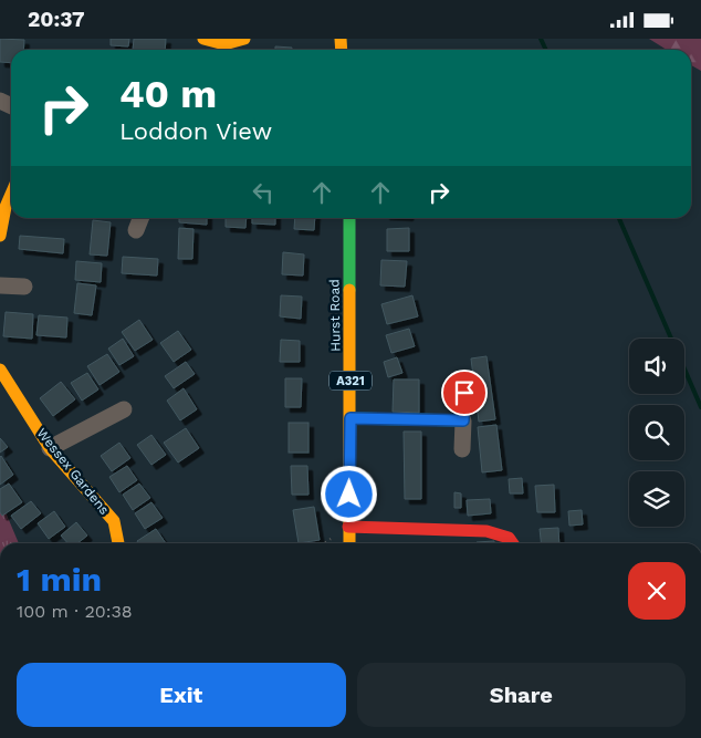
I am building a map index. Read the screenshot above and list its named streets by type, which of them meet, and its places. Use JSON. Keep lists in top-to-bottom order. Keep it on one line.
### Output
{"streets":{"street":["Hurst Road","A321","Wessex Gardens"]},"page":{"status":"20:37","turn":["40 m","Loddon View"],"heading":["1 min","100 m · 20:38"],"buttons":["Exit","Share"]}}
